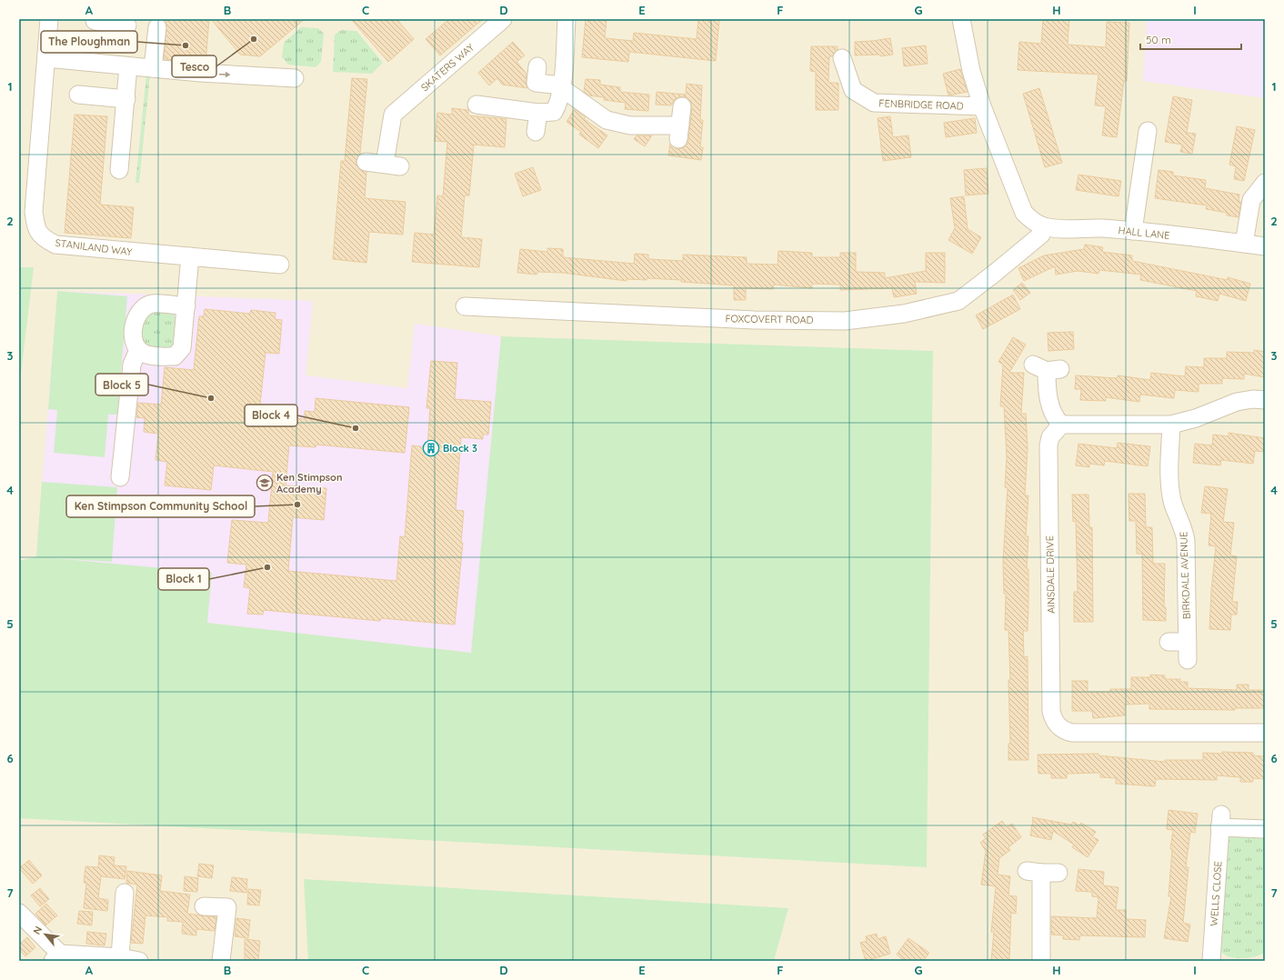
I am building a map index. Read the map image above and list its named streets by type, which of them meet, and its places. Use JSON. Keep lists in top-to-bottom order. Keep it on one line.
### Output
{"streets":{"street":["SKATERS WAY","FENBRIDGE ROAD","HALL LANE","STANILAND WAY","FOXCOVERT ROAD","AINSDALE DRIVE","BIRKDALE AVENUE","WELLS CLOSE"]},"crossings":[["HALL LANE","FOXCOVERT ROAD"]],"places":{"other":["Tesco","The Ploughman","Block 5","Block 4","Ken Stimpson Community School","Block 1"],"building":["Block 3"],"school or university":["Ken Stimpson Academy"]},"scale_bar":"50 m","north":"top left","grid":{"columns":["A","B","C","D","E","F","G","H","I"],"rows":["1","2","3","4","5","6","7"]}}
